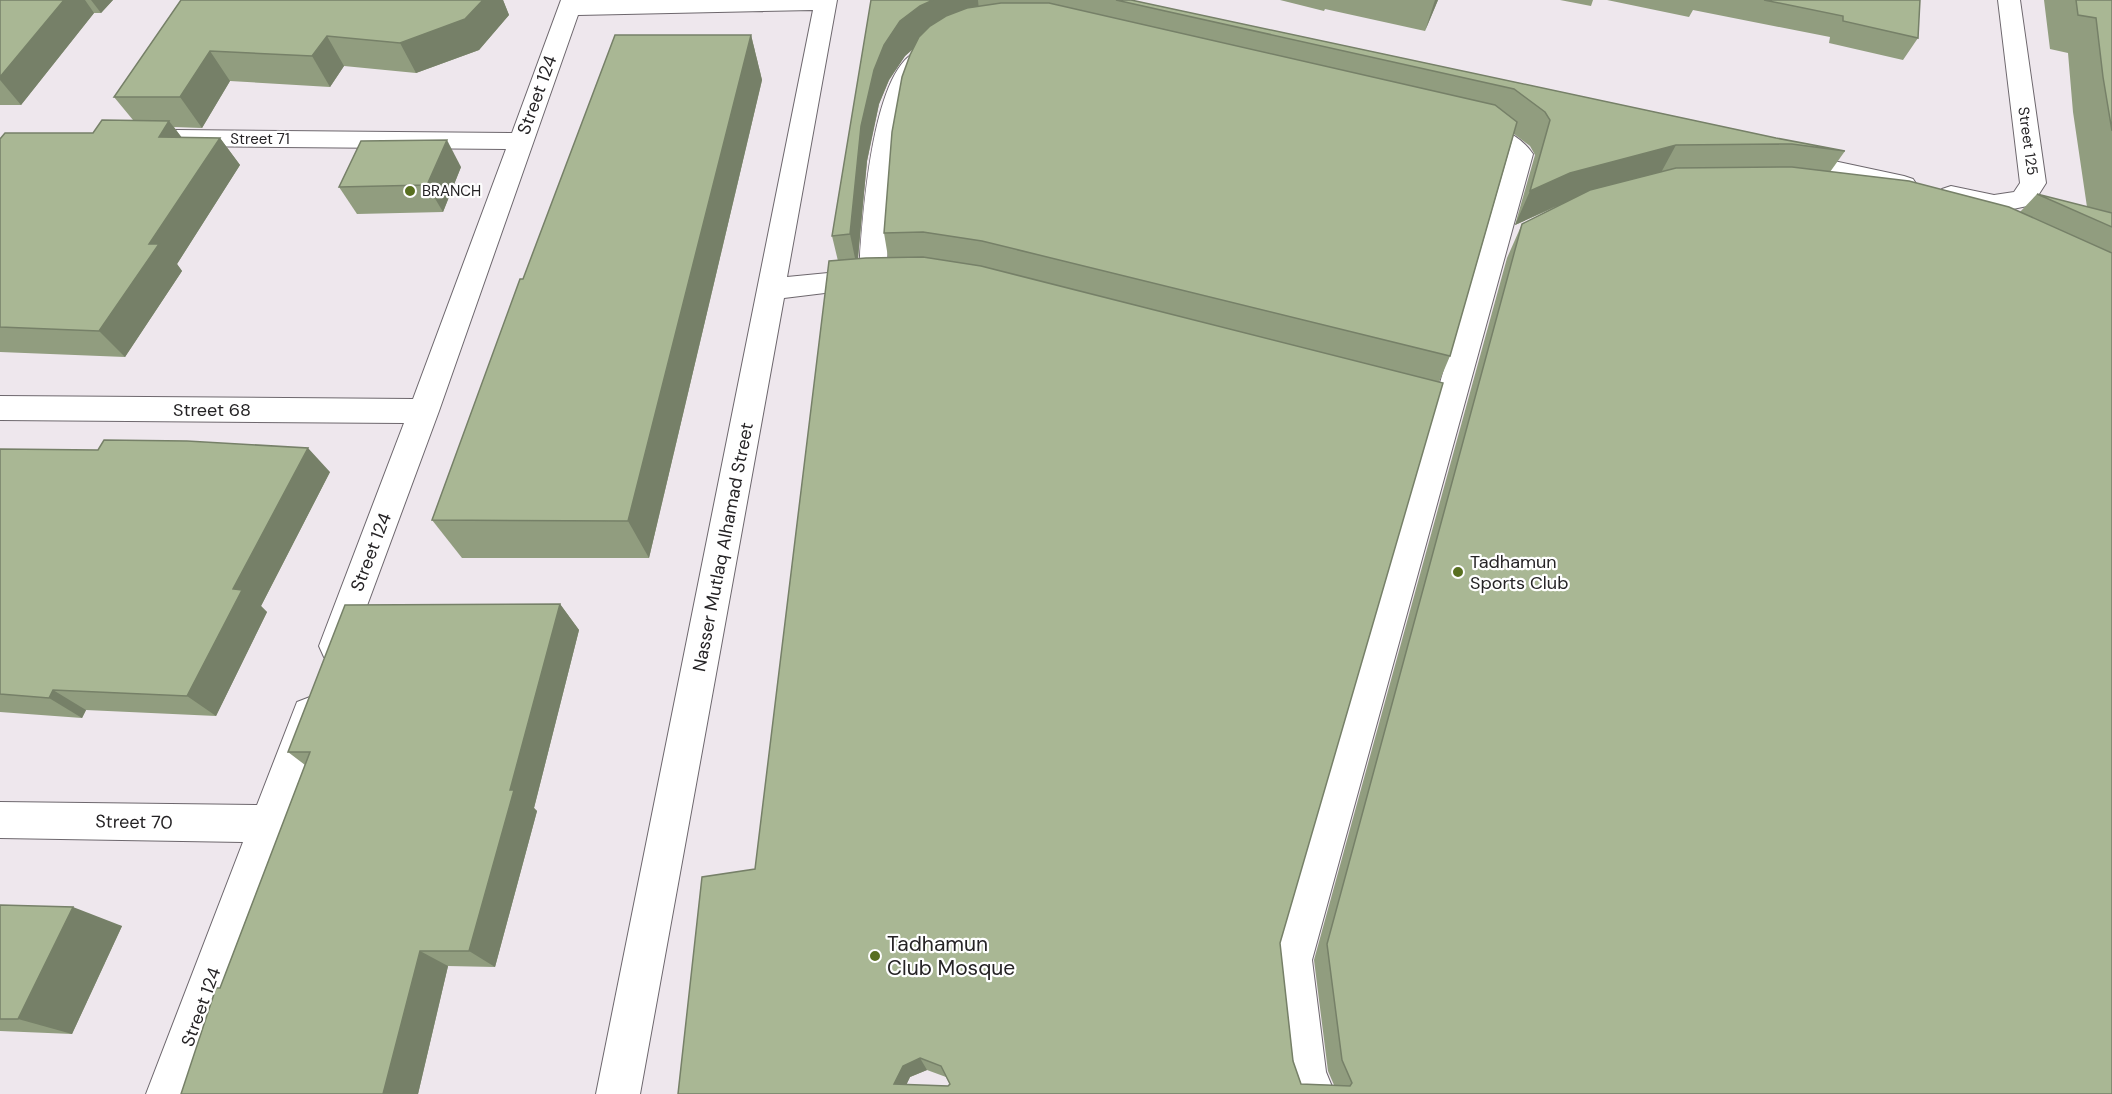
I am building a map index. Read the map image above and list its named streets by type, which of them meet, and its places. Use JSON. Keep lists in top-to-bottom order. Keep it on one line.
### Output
{"streets":{"street":["Street 124","Street 71","Street 125","Street 68","Nasser Mutlaq Alhamad Street","Street 70"]},"crossings":[["Street 124","Street 71"],["Street 124","Street 68"],["Street 124","Nasser Mutlaq Alhamad Street"],["Street 124","Street 70"]],"places":["BRANCH","Tadhamun Sports Club","Tadhamun Club Mosque"]}
